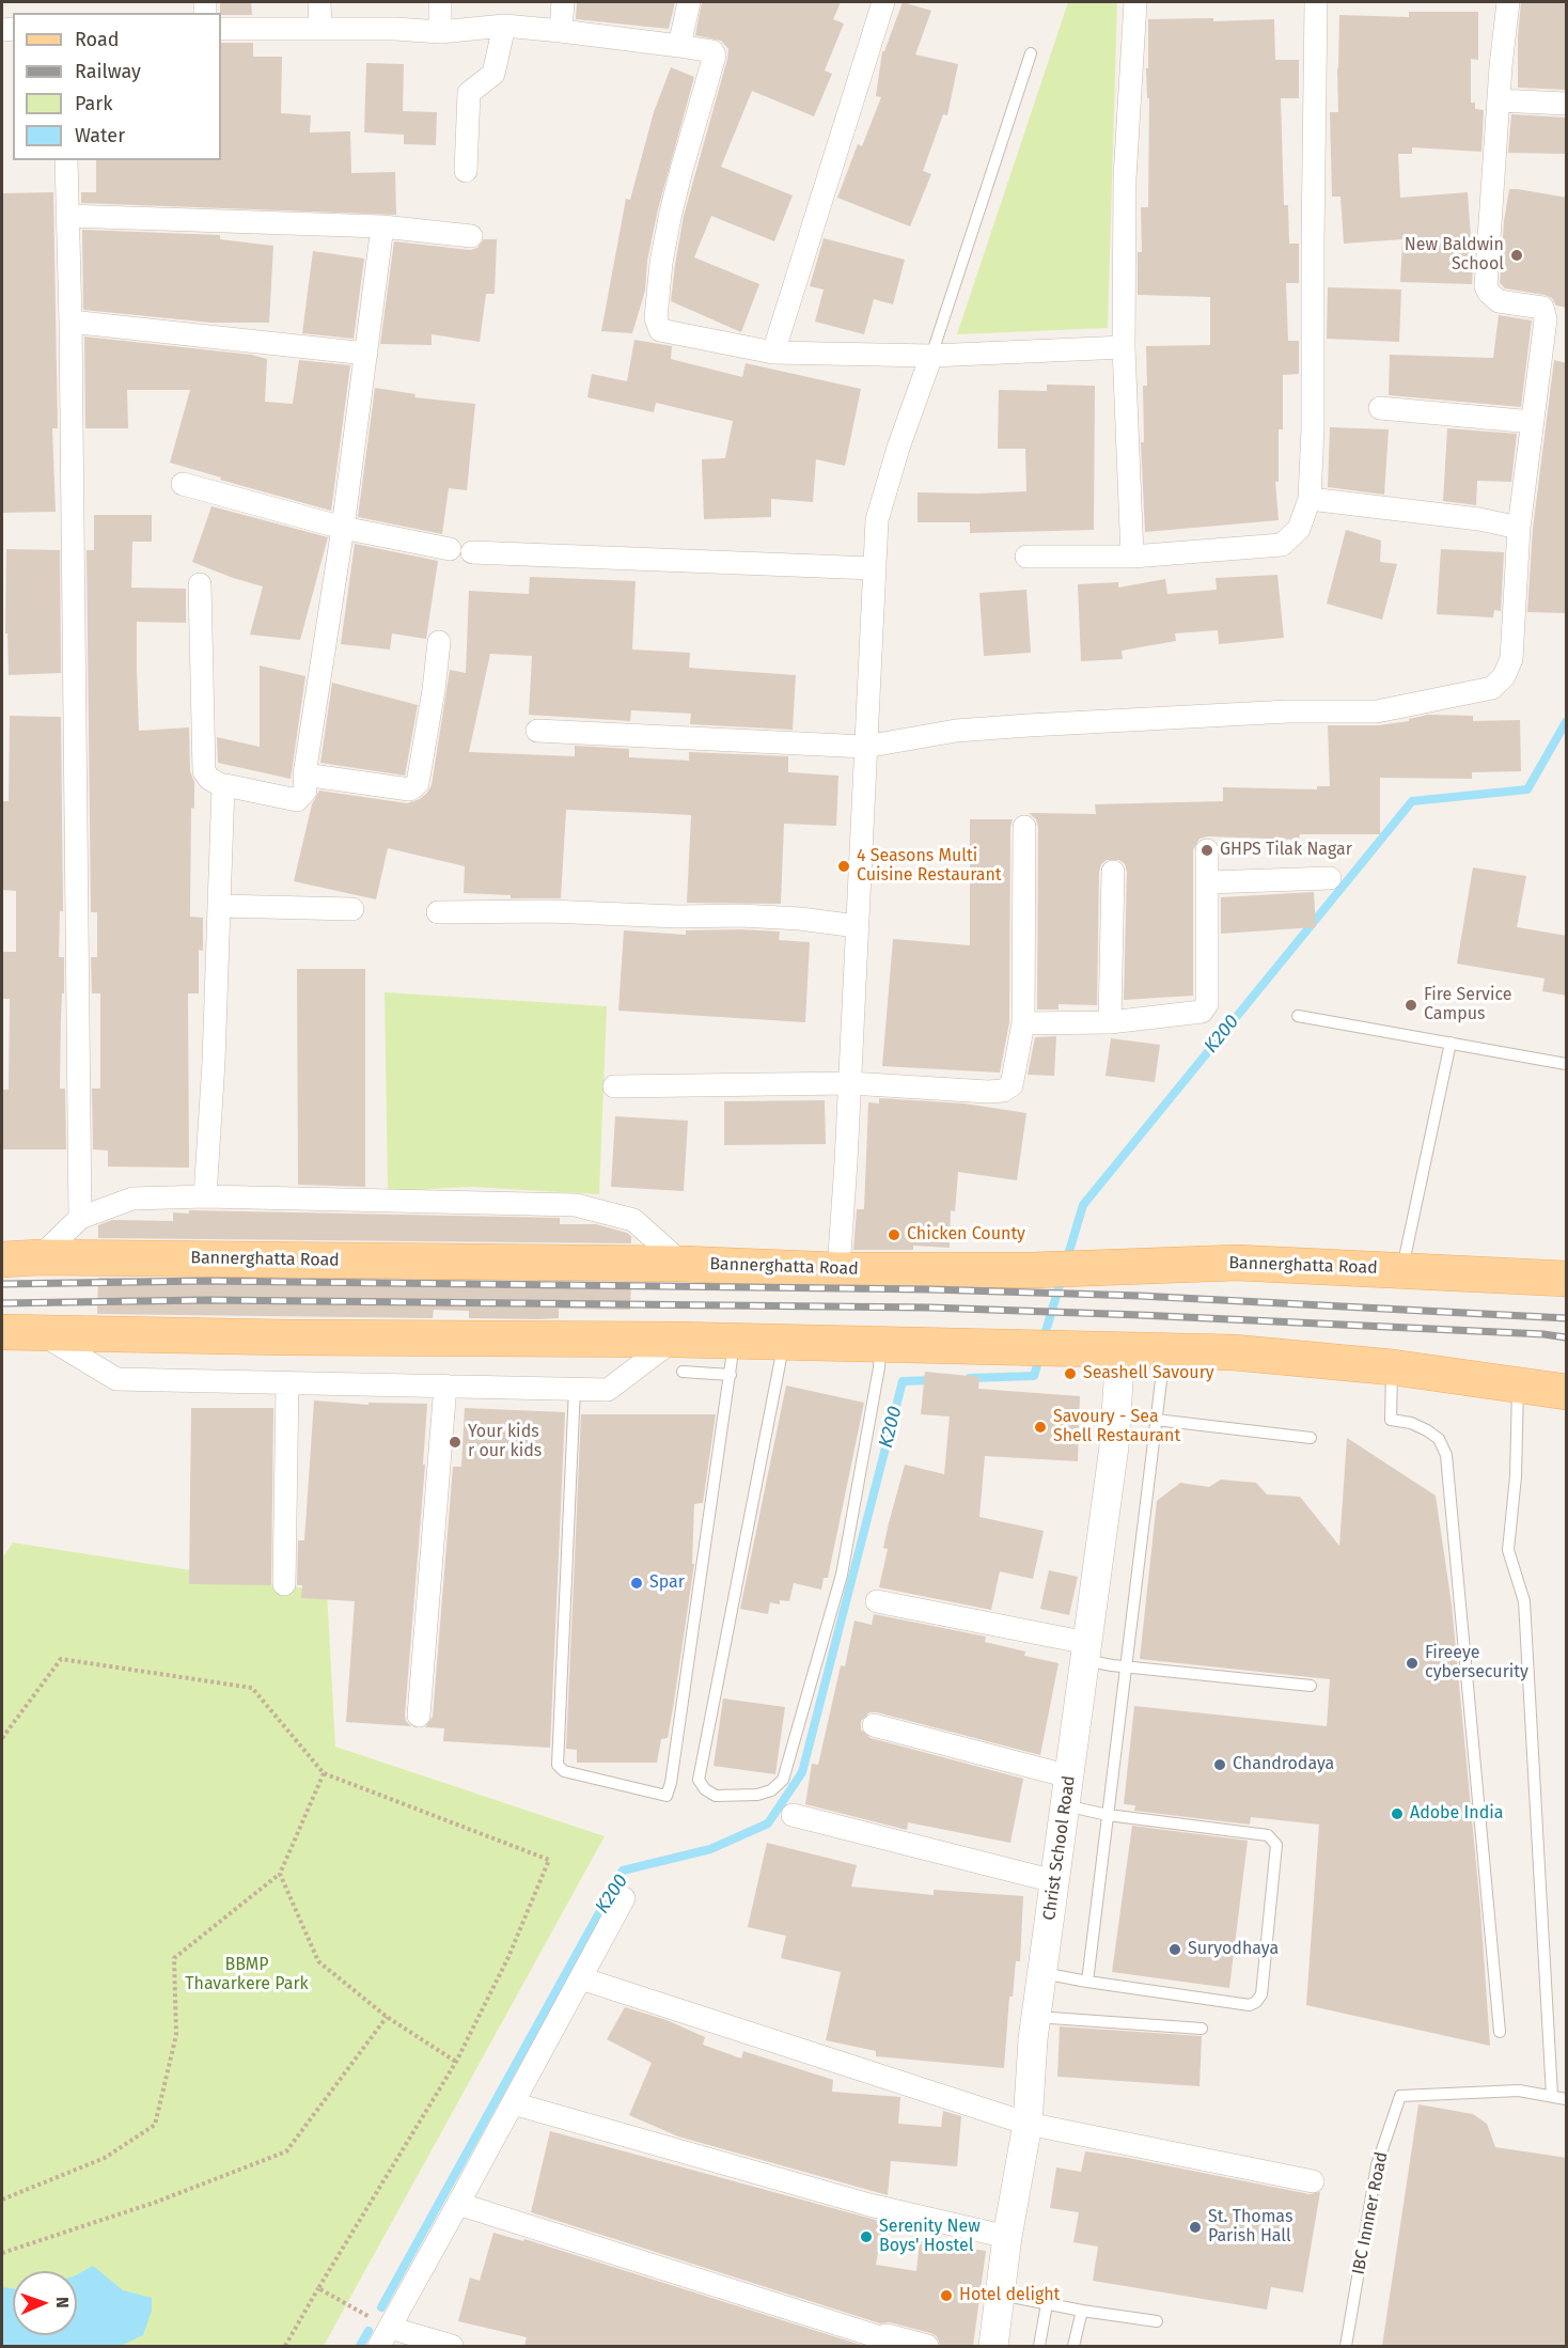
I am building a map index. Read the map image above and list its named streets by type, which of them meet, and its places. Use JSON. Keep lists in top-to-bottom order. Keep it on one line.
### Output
{"streets":{"main road":["Bannerghatta Road"],"street":["Christ School Road"],"lane":["IBC Innner Road"]},"water":["K200"],"parks":["BBMP Thavarkere Park"],"places":["New Baldwin School","GHPS Tilak Nagar","4 Seasons Multi Cuisine Restaurant","Fire Service Campus","Chicken County","Seashell Savoury","Savoury - Sea Shell Restaurant","Your kids r our kids","Spar","Fireeye cybersecurity","Chandrodaya","Adobe India","Suryodhaya","St. Thomas Parish Hall","Serenity New Boys' Hostel","Hotel delight"],"legend":["Road","Railway","Park","Water"],"north":"right"}
